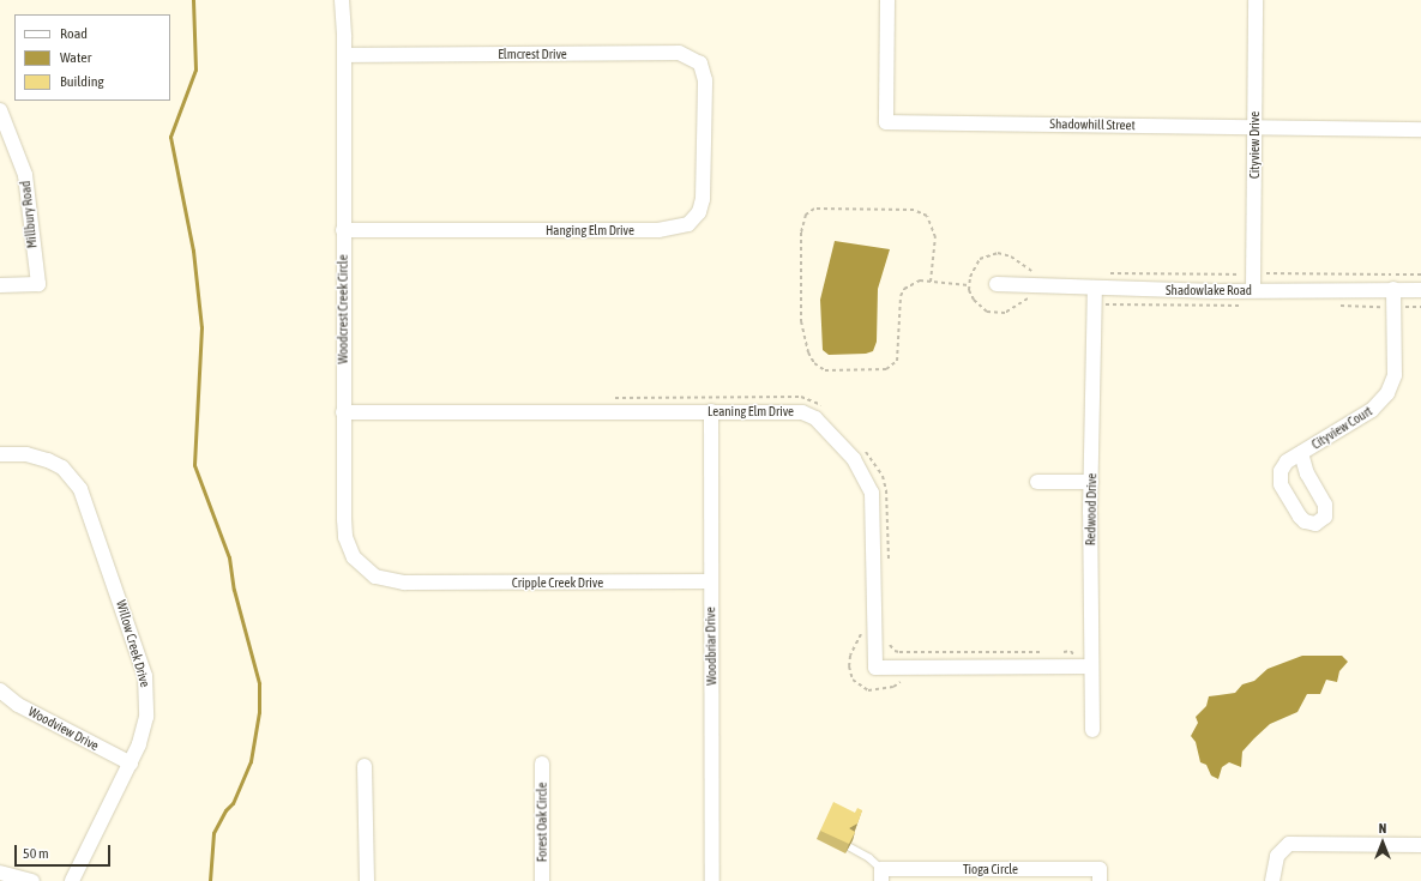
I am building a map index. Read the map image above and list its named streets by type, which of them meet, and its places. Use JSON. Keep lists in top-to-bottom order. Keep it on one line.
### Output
{"streets":{"street":["Elmcrest Drive","Shadowhill Street","Cityview Drive","Millbury Road","Hanging Elm Drive","Shadowlake Road","Woodcrest Creek Circle","Leaning Elm Drive","Cityview Court","Redwood Drive","Cripple Creek Drive","Willow Creek Drive","Woodbriar Drive","Woodview Drive","Forest Oak Circle","Tioga Circle"]},"crossings":[["Elmcrest Drive","Hanging Elm Drive"],["Elmcrest Drive","Woodcrest Creek Circle"],["Shadowhill Street","Cityview Drive"],["Cityview Drive","Shadowlake Road"],["Hanging Elm Drive","Woodcrest Creek Circle"],["Shadowlake Road","Cityview Court"],["Shadowlake Road","Redwood Drive"],["Woodcrest Creek Circle","Leaning Elm Drive"],["Woodcrest Creek Circle","Cripple Creek Drive"],["Leaning Elm Drive","Redwood Drive"],["Leaning Elm Drive","Woodbriar Drive"],["Cripple Creek Drive","Woodbriar Drive"],["Willow Creek Drive","Woodview Drive"]],"legend":["Road","Water","Building"],"scale_bar":"50 m","north":"top"}
